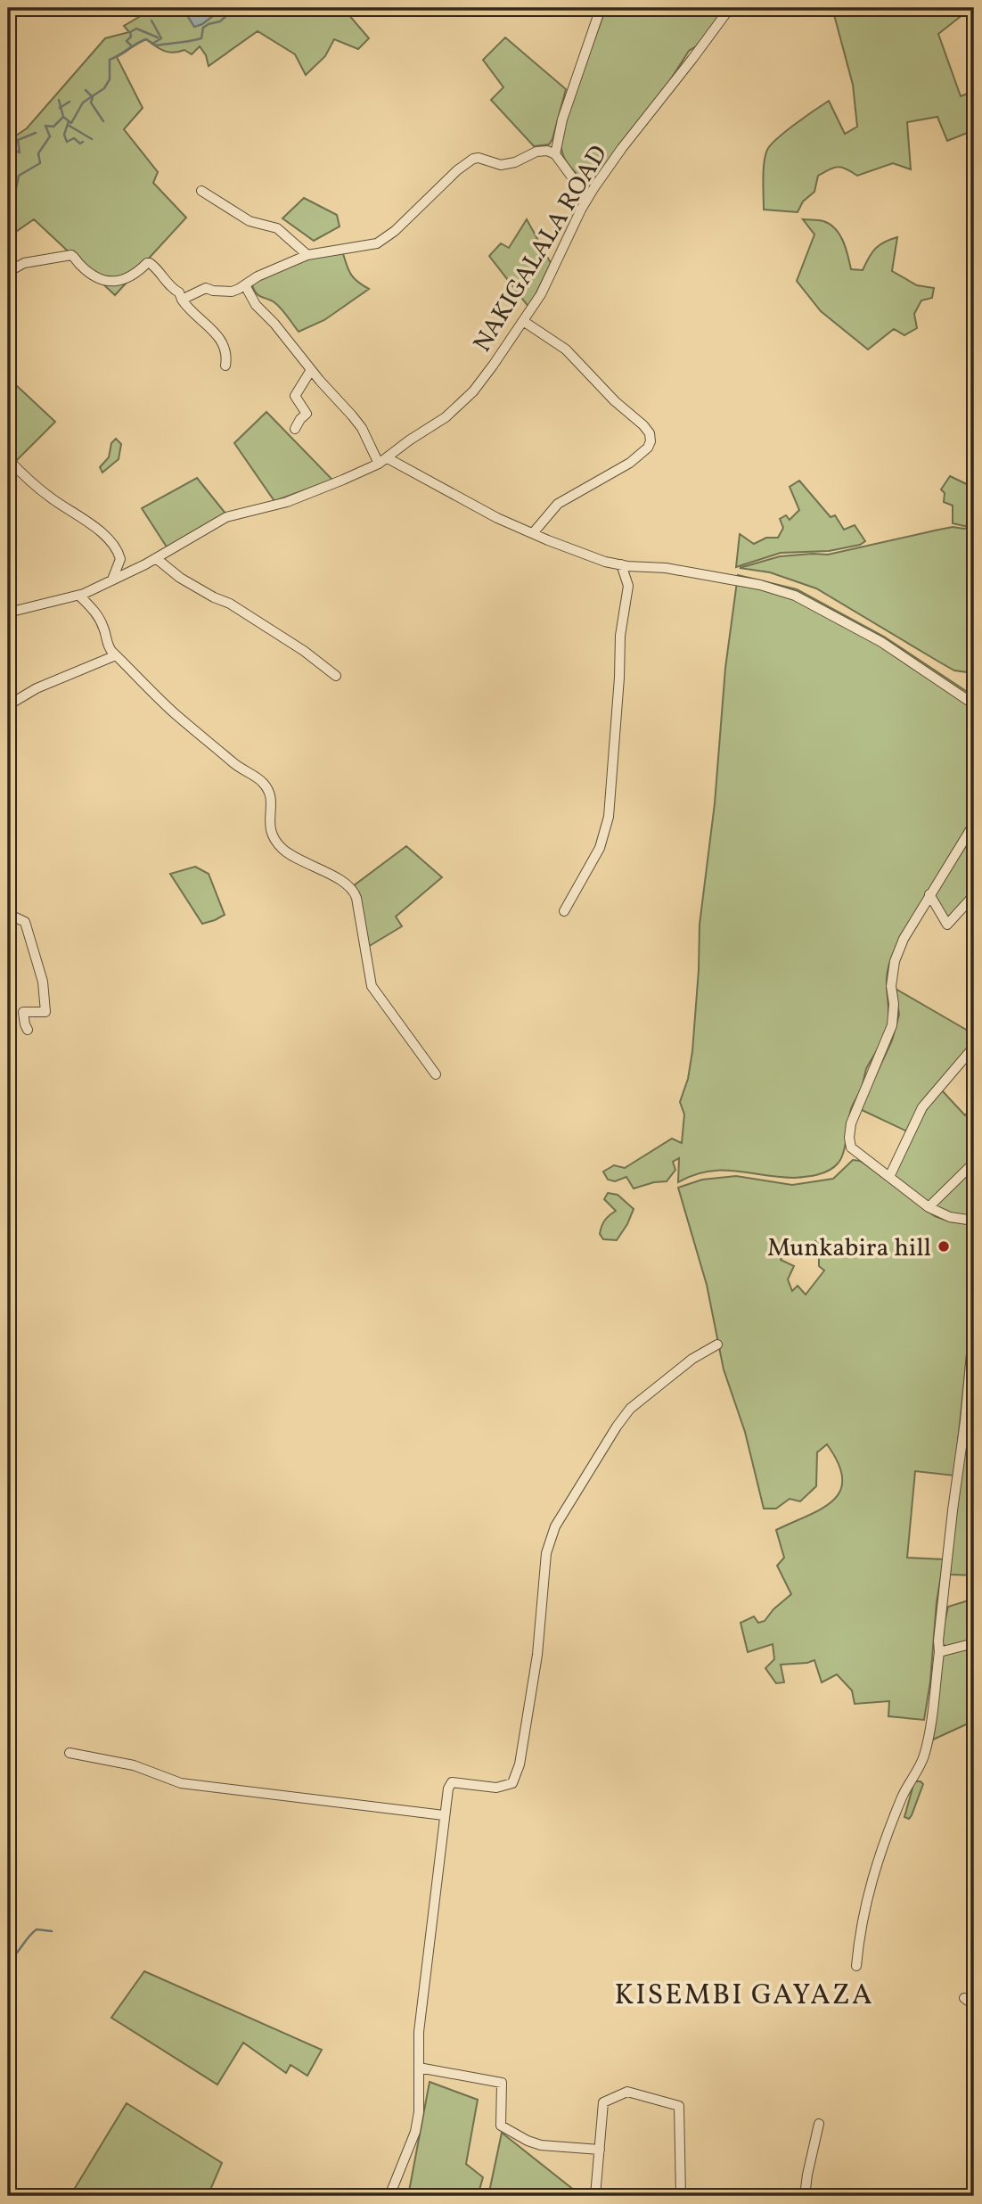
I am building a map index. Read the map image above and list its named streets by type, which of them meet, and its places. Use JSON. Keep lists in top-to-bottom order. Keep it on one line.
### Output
{"streets":{"street":["NAKIGALALA ROAD"]},"districts":["KISEMBI GAYAZA"],"places":["Munkabira hill"]}
